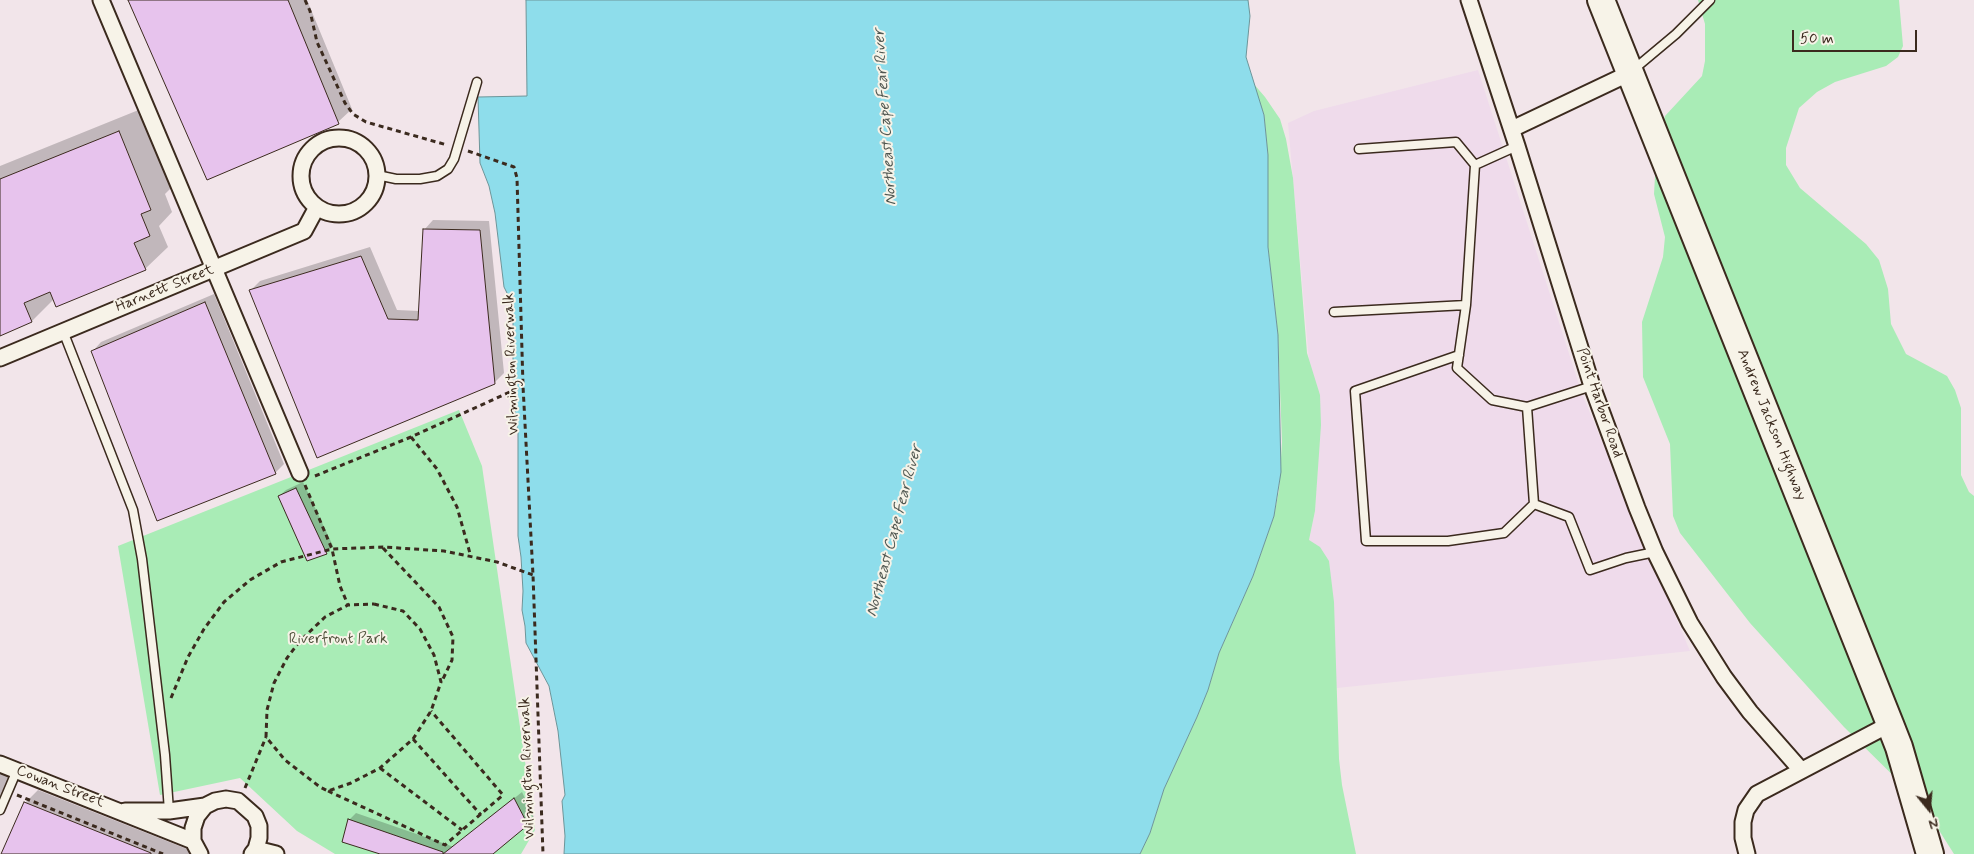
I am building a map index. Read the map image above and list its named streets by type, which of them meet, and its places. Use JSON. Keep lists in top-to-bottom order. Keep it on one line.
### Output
{"streets":{"highway":["Andrew Jackson Highway"],"street":["Harnett Street","Point Harbor Road","Cowan Street"],"path":["Wilmington Riverwalk"]},"water":["Northeast Cape Fear River"],"parks":["Riverfront Park"],"scale_bar":"50 m","north":"bottom"}
